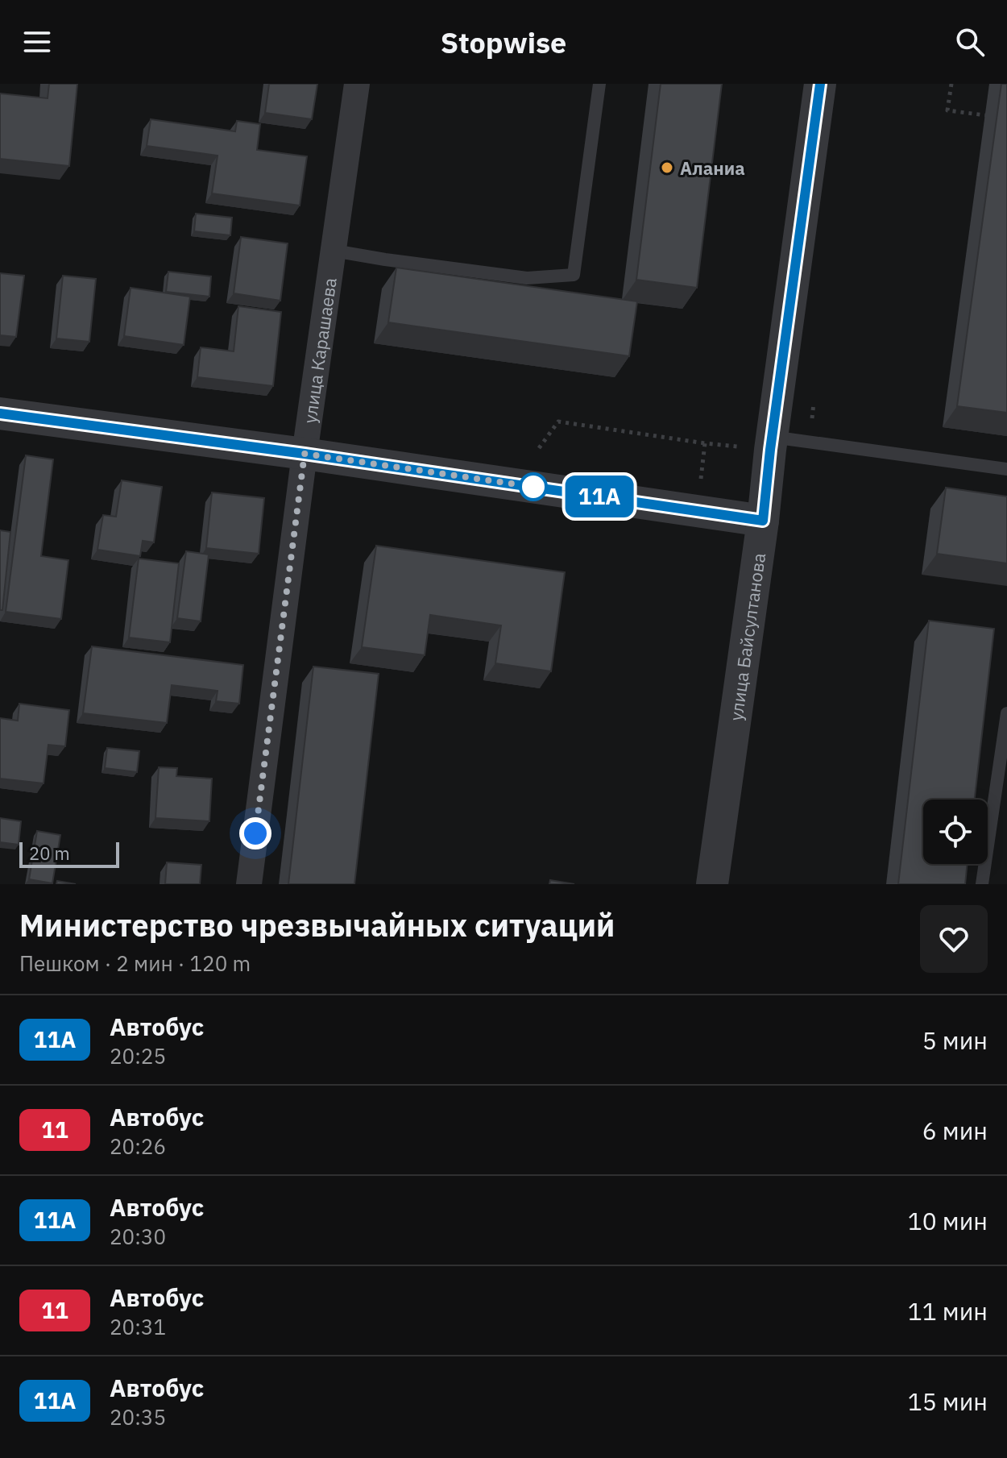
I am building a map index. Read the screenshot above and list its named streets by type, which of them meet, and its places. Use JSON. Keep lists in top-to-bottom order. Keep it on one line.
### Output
{"streets":{"street":["улица Карашаева","улица Байсултанова"]},"places":["Аланиа"],"lines":["bus line 11А"],"scale_bar":"20 m","page":{"header":"Stopwise","on_map":"11А","scale":"20 m","heading":["Министерство чрезвычайных ситуаций","Пешком · 2 мин · 120 m"],"list":[{"mark":"11А","name":"Автобус","note":"20:25","value":"5 мин"},{"mark":"11","name":"Автобус","note":"20:26","value":"6 мин"},{"mark":"11А","name":"Автобус","note":"20:30","value":"10 мин"},{"mark":"11","name":"Автобус","note":"20:31","value":"11 мин"},{"mark":"11А","name":"Автобус","note":"20:35","value":"15 мин"}]}}
